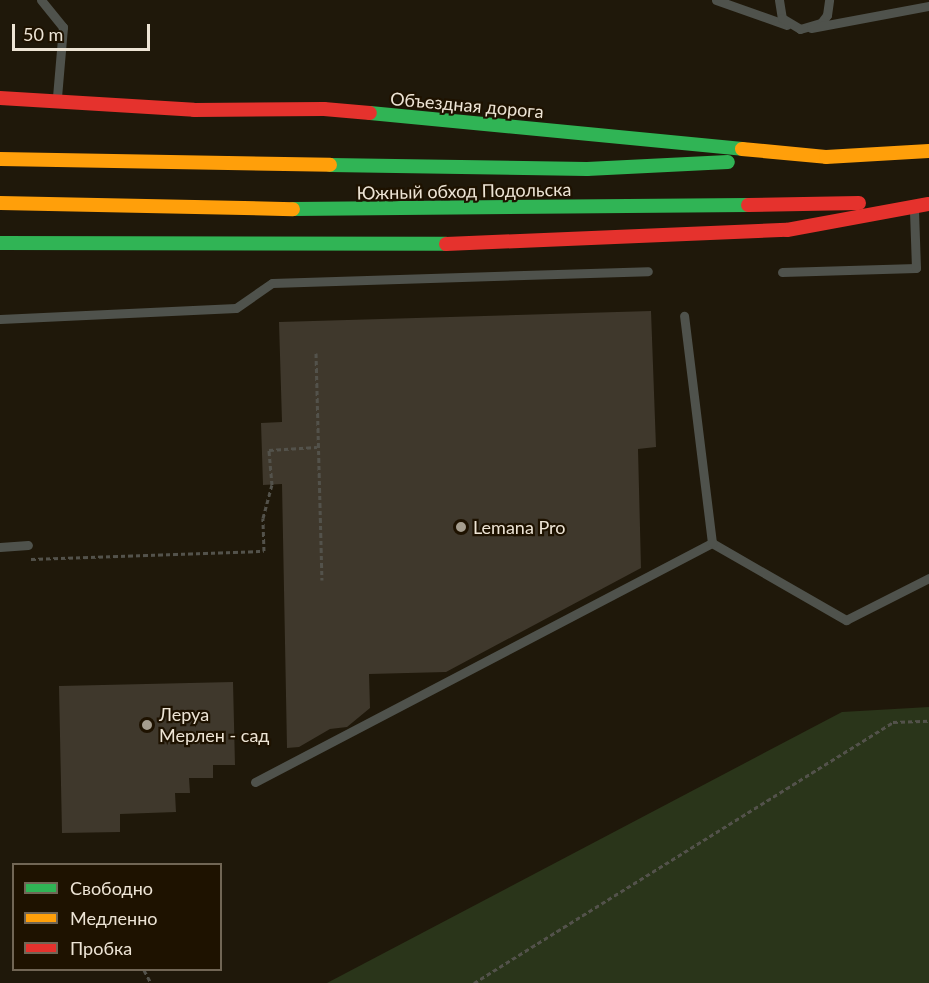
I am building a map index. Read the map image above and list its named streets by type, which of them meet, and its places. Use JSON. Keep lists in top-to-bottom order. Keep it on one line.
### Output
{"streets":{"main road":["Объездная дорога","Южный обход Подольска"]},"crossings":[["Объездная дорога","Южный обход Подольска"]],"places":["Lemana Pro","Леруа Мерлен - сад"],"legend":["Свободно","Медленно","Пробка"],"scale_bar":"50 m"}
